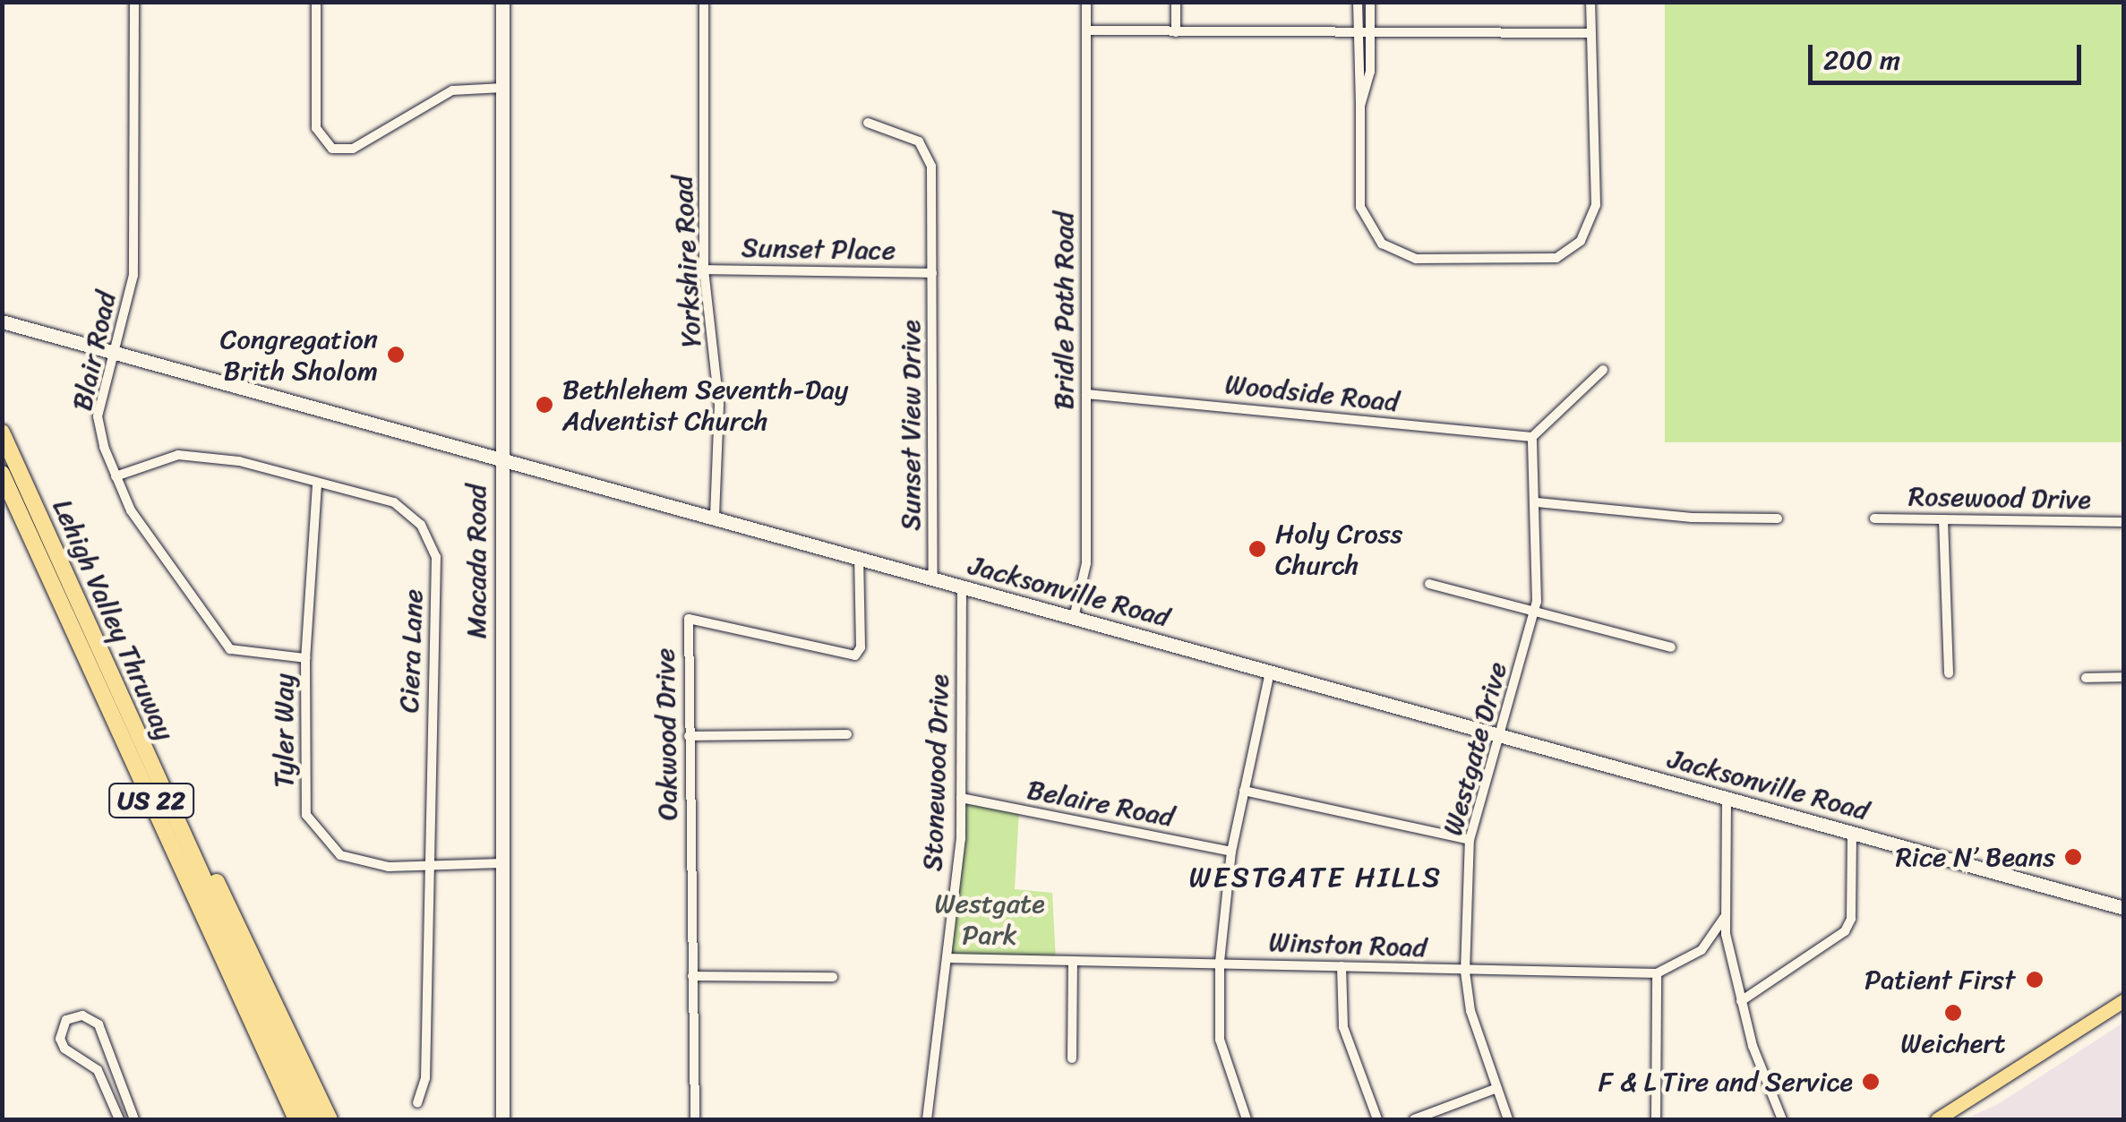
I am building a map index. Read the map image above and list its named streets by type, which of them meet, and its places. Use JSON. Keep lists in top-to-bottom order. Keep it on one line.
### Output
{"streets":{"highway":["Lehigh Valley Thruway","US 22"],"street":["Sunset Place","Yorkshire Road","Bridle Path Road","Blair Road","Woodside Road","Sunset View Drive","Rosewood Drive","Macada Road","Jacksonville Road","Ciera Lane","Tyler Way","Oakwood Drive","Westgate Drive","Stonewood Drive","Belaire Road","Winston Road"]},"crossings":[["Sunset Place","Yorkshire Road"],["Sunset Place","Sunset View Drive"],["Yorkshire Road","Jacksonville Road"],["Bridle Path Road","Woodside Road"],["Bridle Path Road","Jacksonville Road"],["Blair Road","Jacksonville Road"],["Blair Road","Ciera Lane"],["Blair Road","Tyler Way"],["Woodside Road","Westgate Drive"],["Sunset View Drive","Jacksonville Road"],["Macada Road","Jacksonville Road"],["Macada Road","Tyler Way"],["Jacksonville Road","Oakwood Drive"],["Jacksonville Road","Westgate Drive"],["Jacksonville Road","Stonewood Drive"],["Ciera Lane","Tyler Way"],["Westgate Drive","Winston Road"],["Stonewood Drive","Belaire Road"],["Stonewood Drive","Winston Road"]],"districts":["WESTGATE HILLS"],"parks":["Westgate Park"],"places":["Congregation Brith Sholom","Bethlehem Seventh-Day Adventist Church","Holy Cross Church","Rice N’ Beans","Patient First","Weichert","F & L Tire and Service"],"scale_bar":"200 m"}
